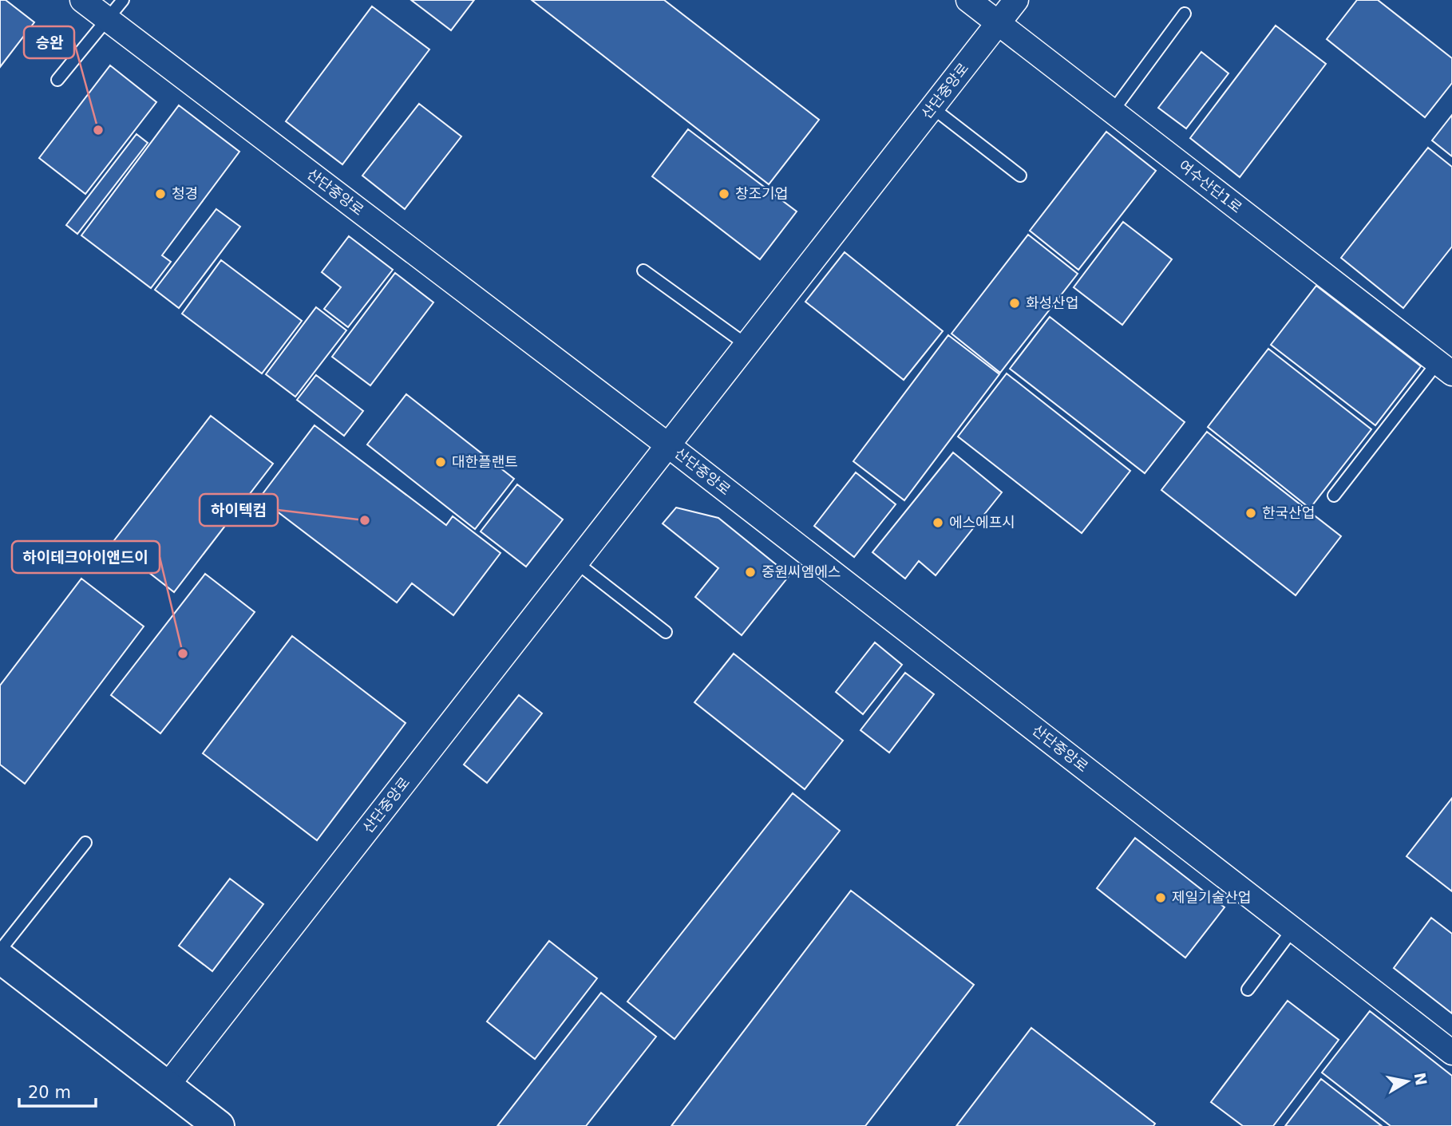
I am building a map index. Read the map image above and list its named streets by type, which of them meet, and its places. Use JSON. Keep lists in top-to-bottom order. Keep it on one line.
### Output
{"streets":{"street":["산단중앙로","여수산단1로"]},"crossings":[["산단중앙로","여수산단1로"]],"places":["승완","청경","창조기업","화성산업","대한플랜트","한국산업","하이텍컴","에스에프시","중원씨엠에스","하이테크아이앤드이","제일기술산업"],"scale_bar":"20 m","north":"right"}
